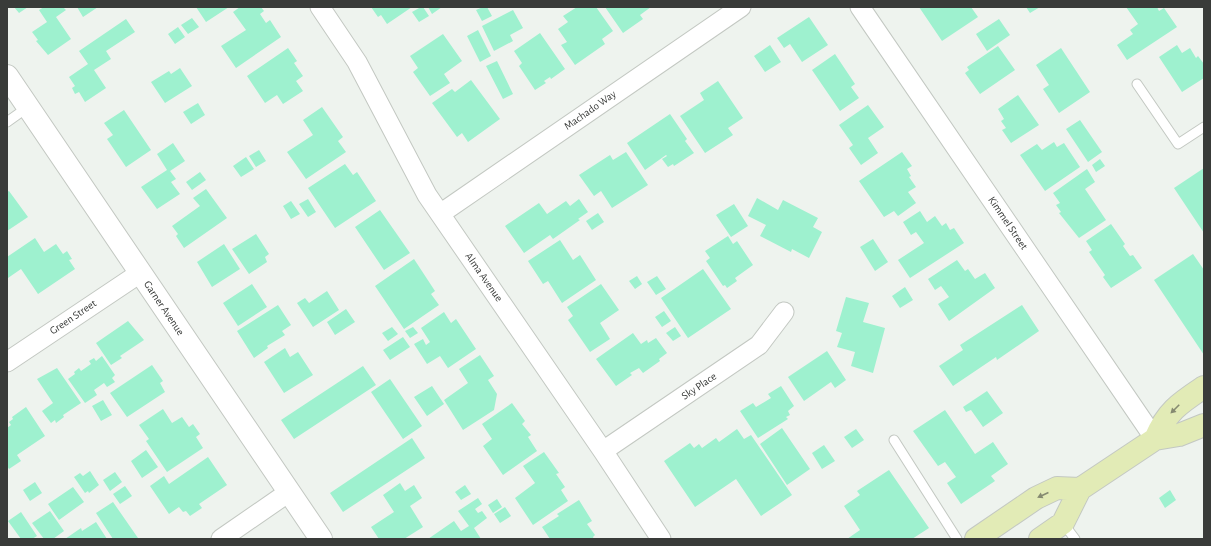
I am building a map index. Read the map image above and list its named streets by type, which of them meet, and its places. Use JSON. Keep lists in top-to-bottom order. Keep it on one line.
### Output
{"streets":{"street":["Machado Way","Kimmel Street","Alma Avenue","Garner Avenue","Green Street","Sky Place"]},"crossings":[["Machado Way","Alma Avenue"],["Alma Avenue","Sky Place"],["Garner Avenue","Green Street"]]}
